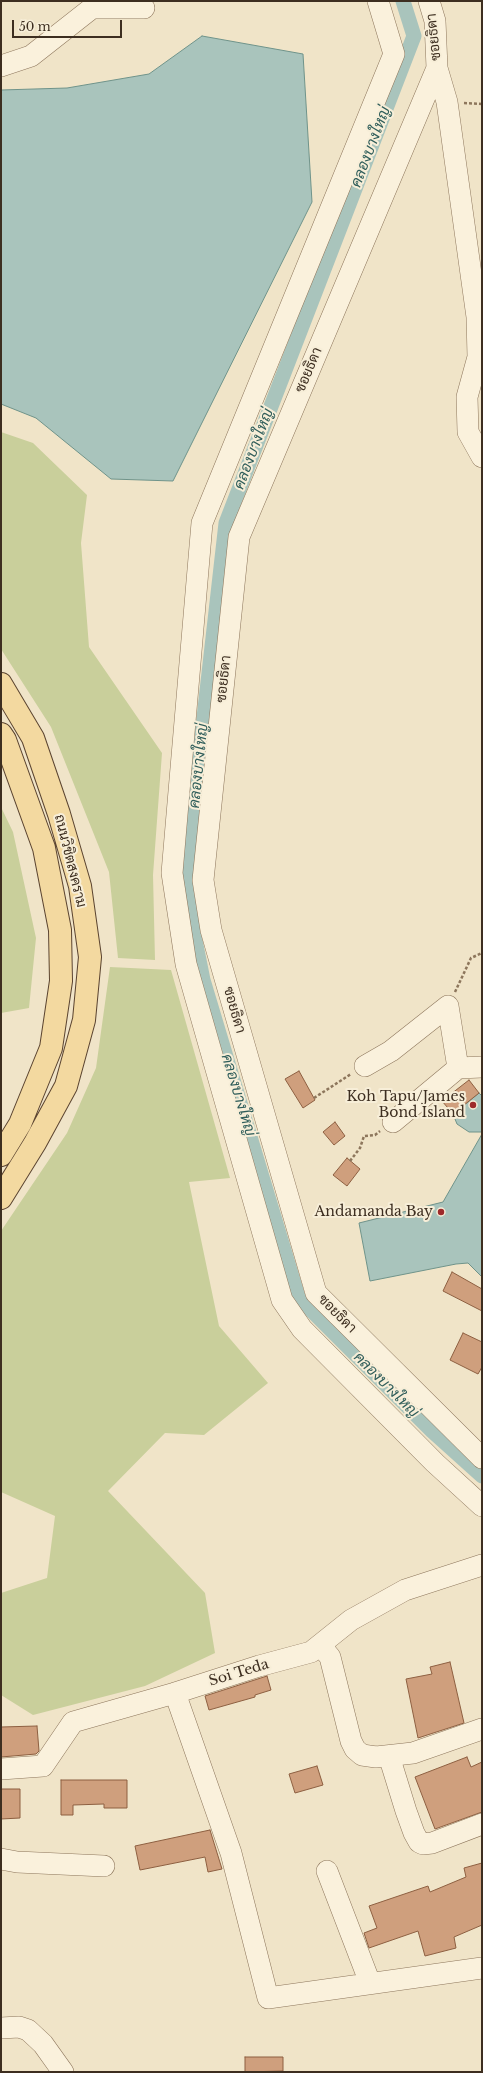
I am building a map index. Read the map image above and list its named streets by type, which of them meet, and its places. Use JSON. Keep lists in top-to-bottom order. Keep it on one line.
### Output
{"streets":{"main road":["ถนนวิชิตสงคราม"],"street":["ซอยธิดา","Soi Teda"]},"water":["คลองบางใหญ่"],"places":["Koh Tapu/James Bond Island","Andamanda Bay"],"scale_bar":"50 m"}
